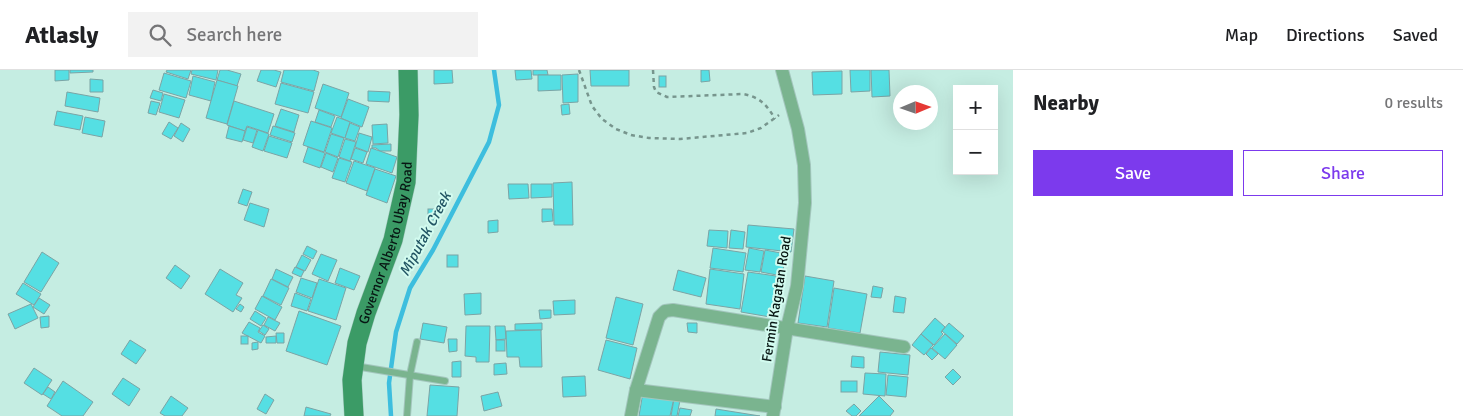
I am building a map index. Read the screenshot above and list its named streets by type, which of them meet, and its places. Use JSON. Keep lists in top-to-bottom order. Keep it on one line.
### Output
{"streets":{"main road":["Governor Alberto Ubay Road"],"street":["Fermin Kagatan Road"]},"water":["Miputak Creek"],"north":"right","page":{"header":"Atlasly","search":"Search here","nav":["Map","Directions","Saved"],"heading":["Nearby","0 results"],"map_buttons":["+","−"],"buttons":["Save","Share"]}}
